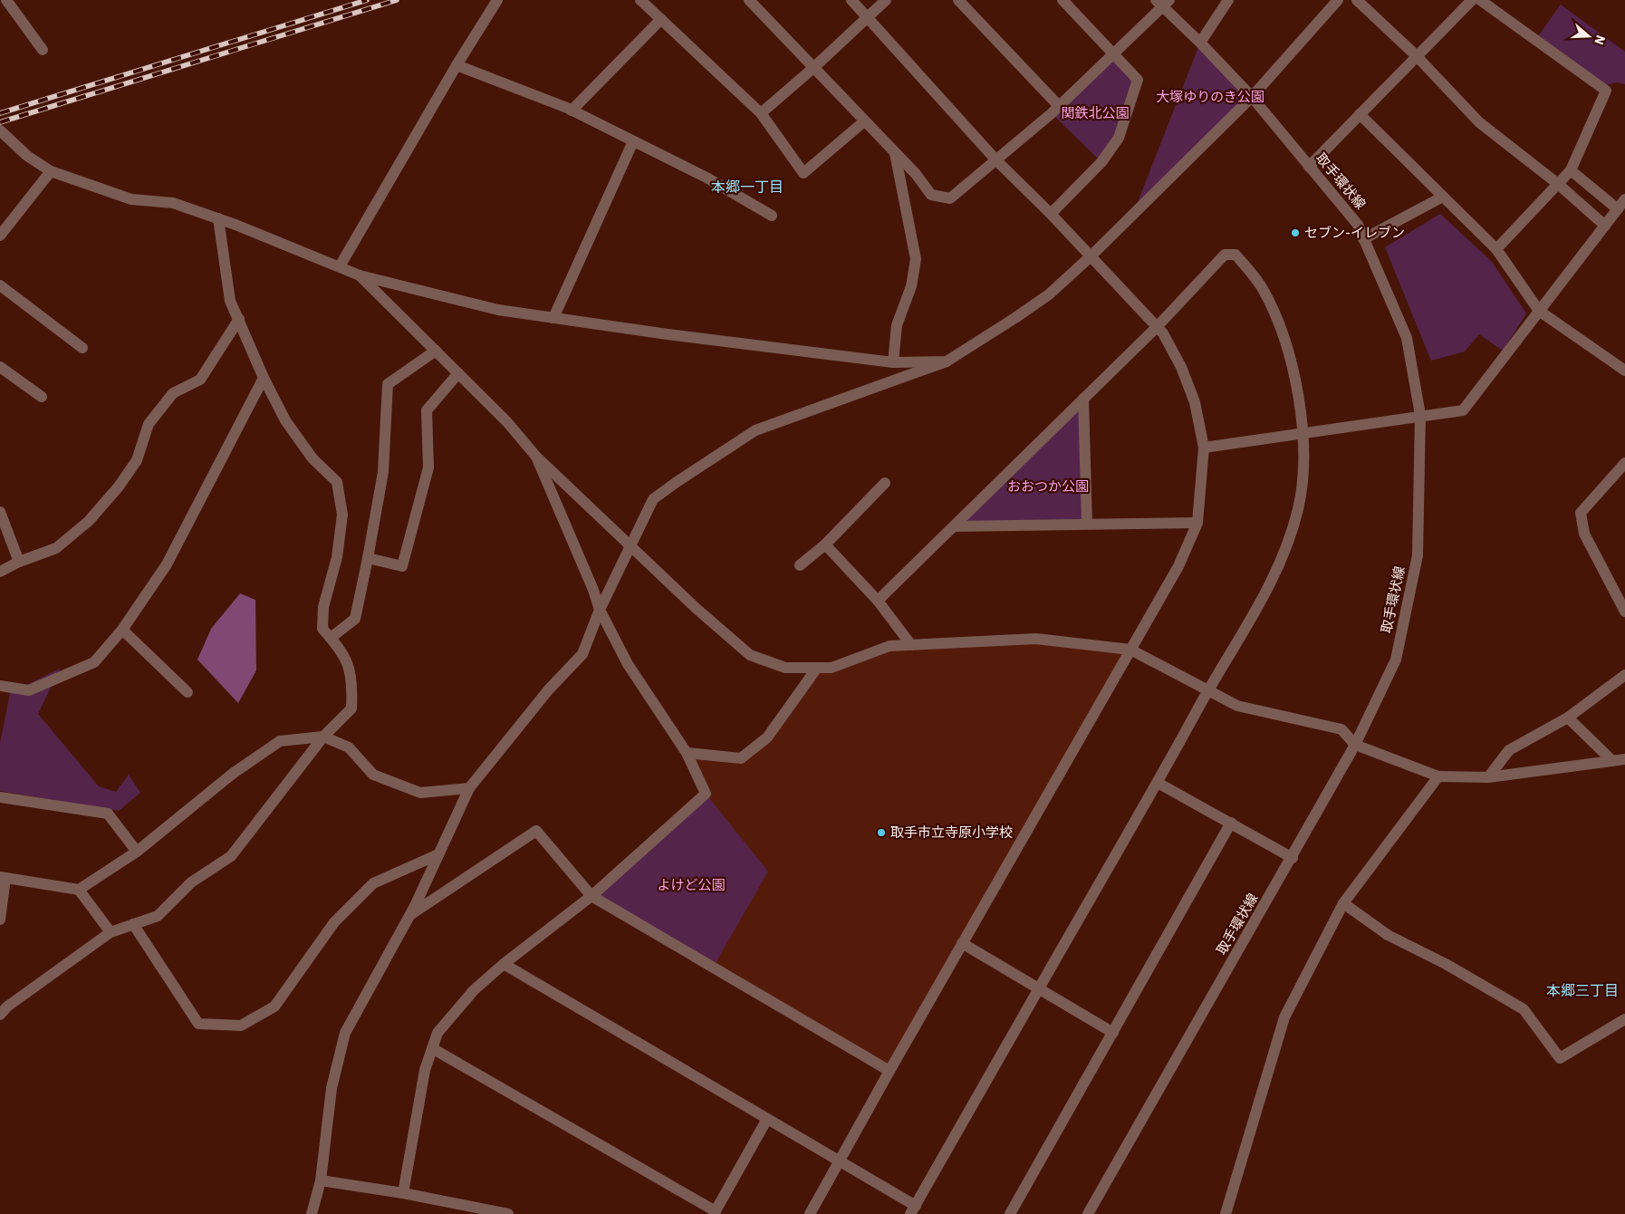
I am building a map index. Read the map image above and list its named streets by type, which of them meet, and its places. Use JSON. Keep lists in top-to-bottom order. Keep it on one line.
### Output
{"streets":{"street":["取手環状線"]},"districts":["本郷一丁目","本郷三丁目"],"parks":["大塚ゆりのき公園","関鉄北公園","おおつか公園","よけど公園"],"places":["セブン-イレブン","取手市立寺原小学校"],"north":"right"}
